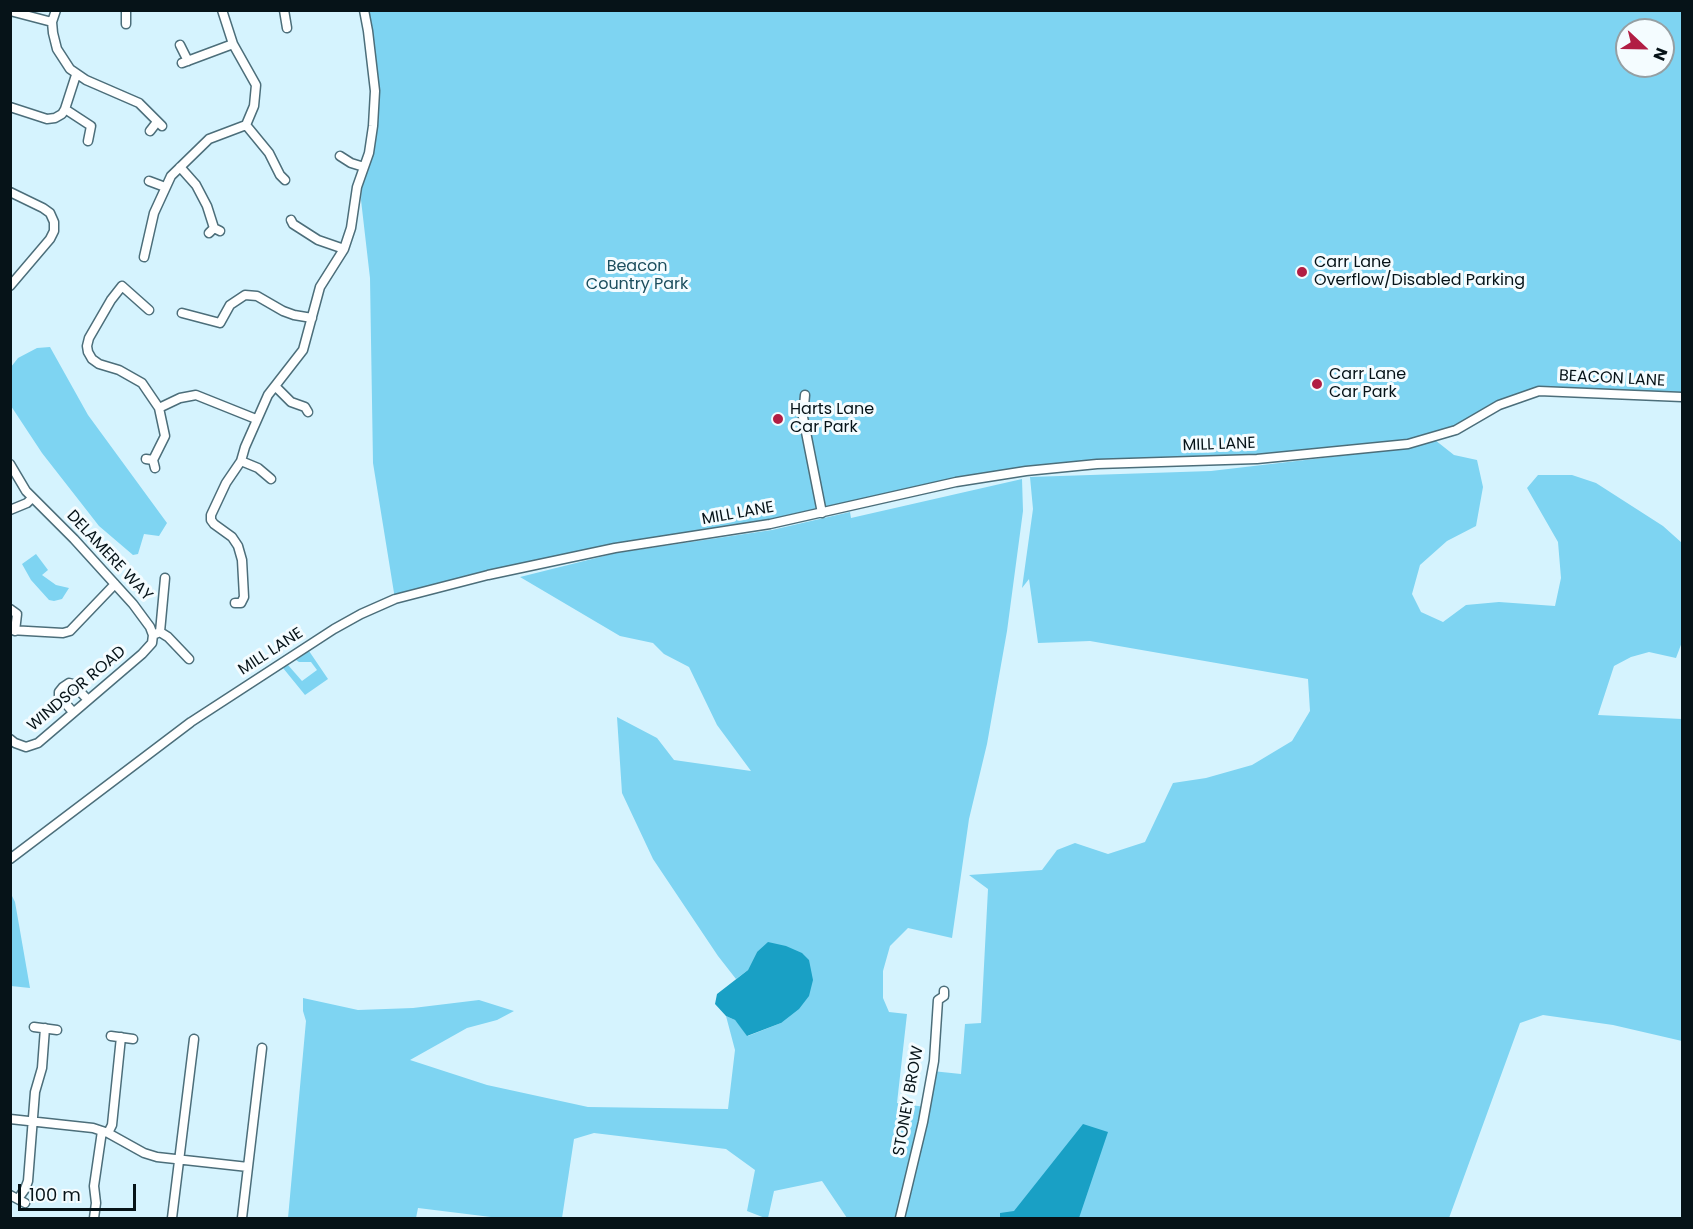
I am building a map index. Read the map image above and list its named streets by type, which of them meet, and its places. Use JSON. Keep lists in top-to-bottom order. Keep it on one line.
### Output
{"streets":{"street":["BEACON LANE","MILL LANE","DELAMERE WAY","WINDSOR ROAD","STONEY BROW"]},"crossings":[["BEACON LANE","MILL LANE"],["DELAMERE WAY","WINDSOR ROAD"]],"parks":["Beacon Country Park"],"places":["Carr Lane Overflow/Disabled Parking","Carr Lane Car Park","Harts Lane Car Park"],"scale_bar":"100 m","north":"right"}
